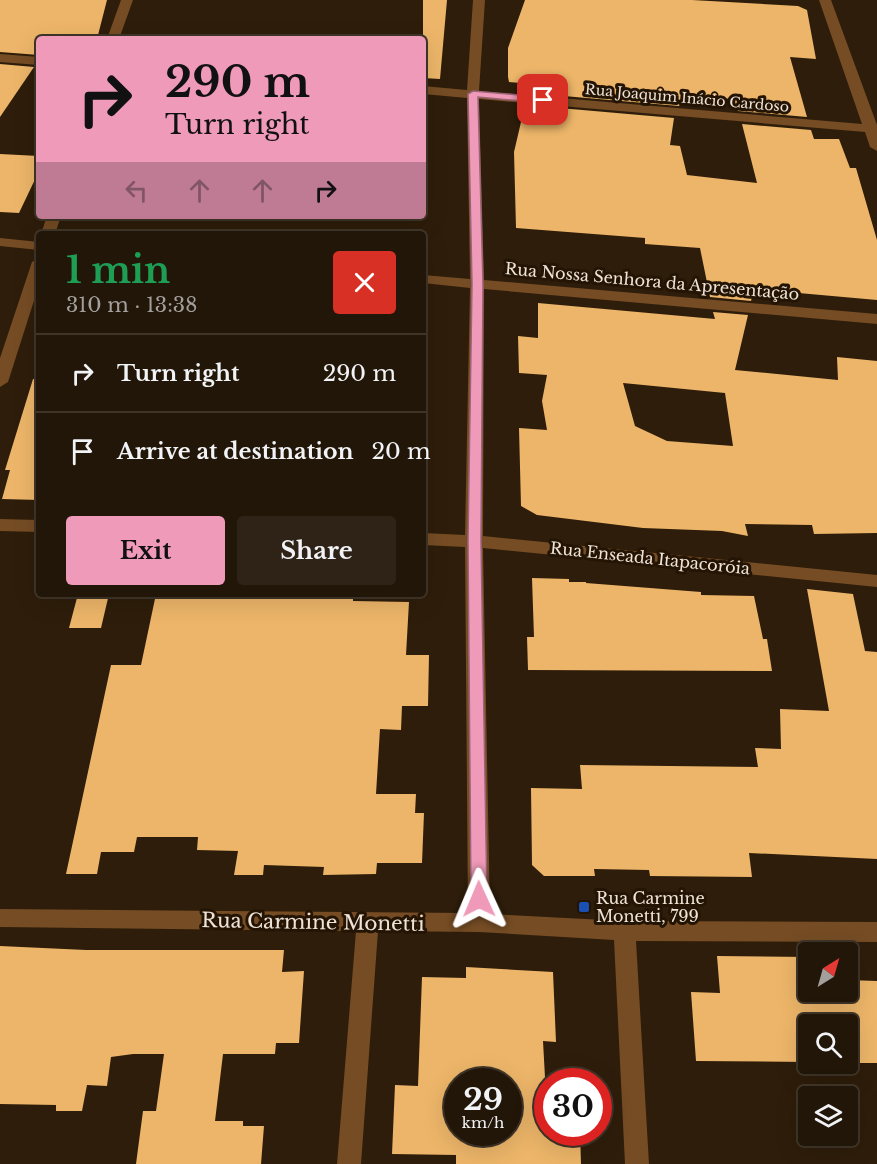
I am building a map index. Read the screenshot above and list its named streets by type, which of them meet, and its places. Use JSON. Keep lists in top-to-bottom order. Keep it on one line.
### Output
{"streets":{"street":["Rua Joaquim Inácio Cardoso","Rua Nossa Senhora da Apresentação","Rua Enseada Itapacoróia","Rua Carmine Monetti"]},"places":{"transit":["Rua Carmine Monetti, 799"]},"north":"top right","page":{"turn":["290 m","Turn right"],"heading":["1 min","310 m · 13:38"],"list":[{"name":"Turn right","value":"290 m"},{"name":"Arrive at destination","value":"20 m"}],"buttons":["Exit","Share"],"speed":"29 km/h","limit":"30"}}
